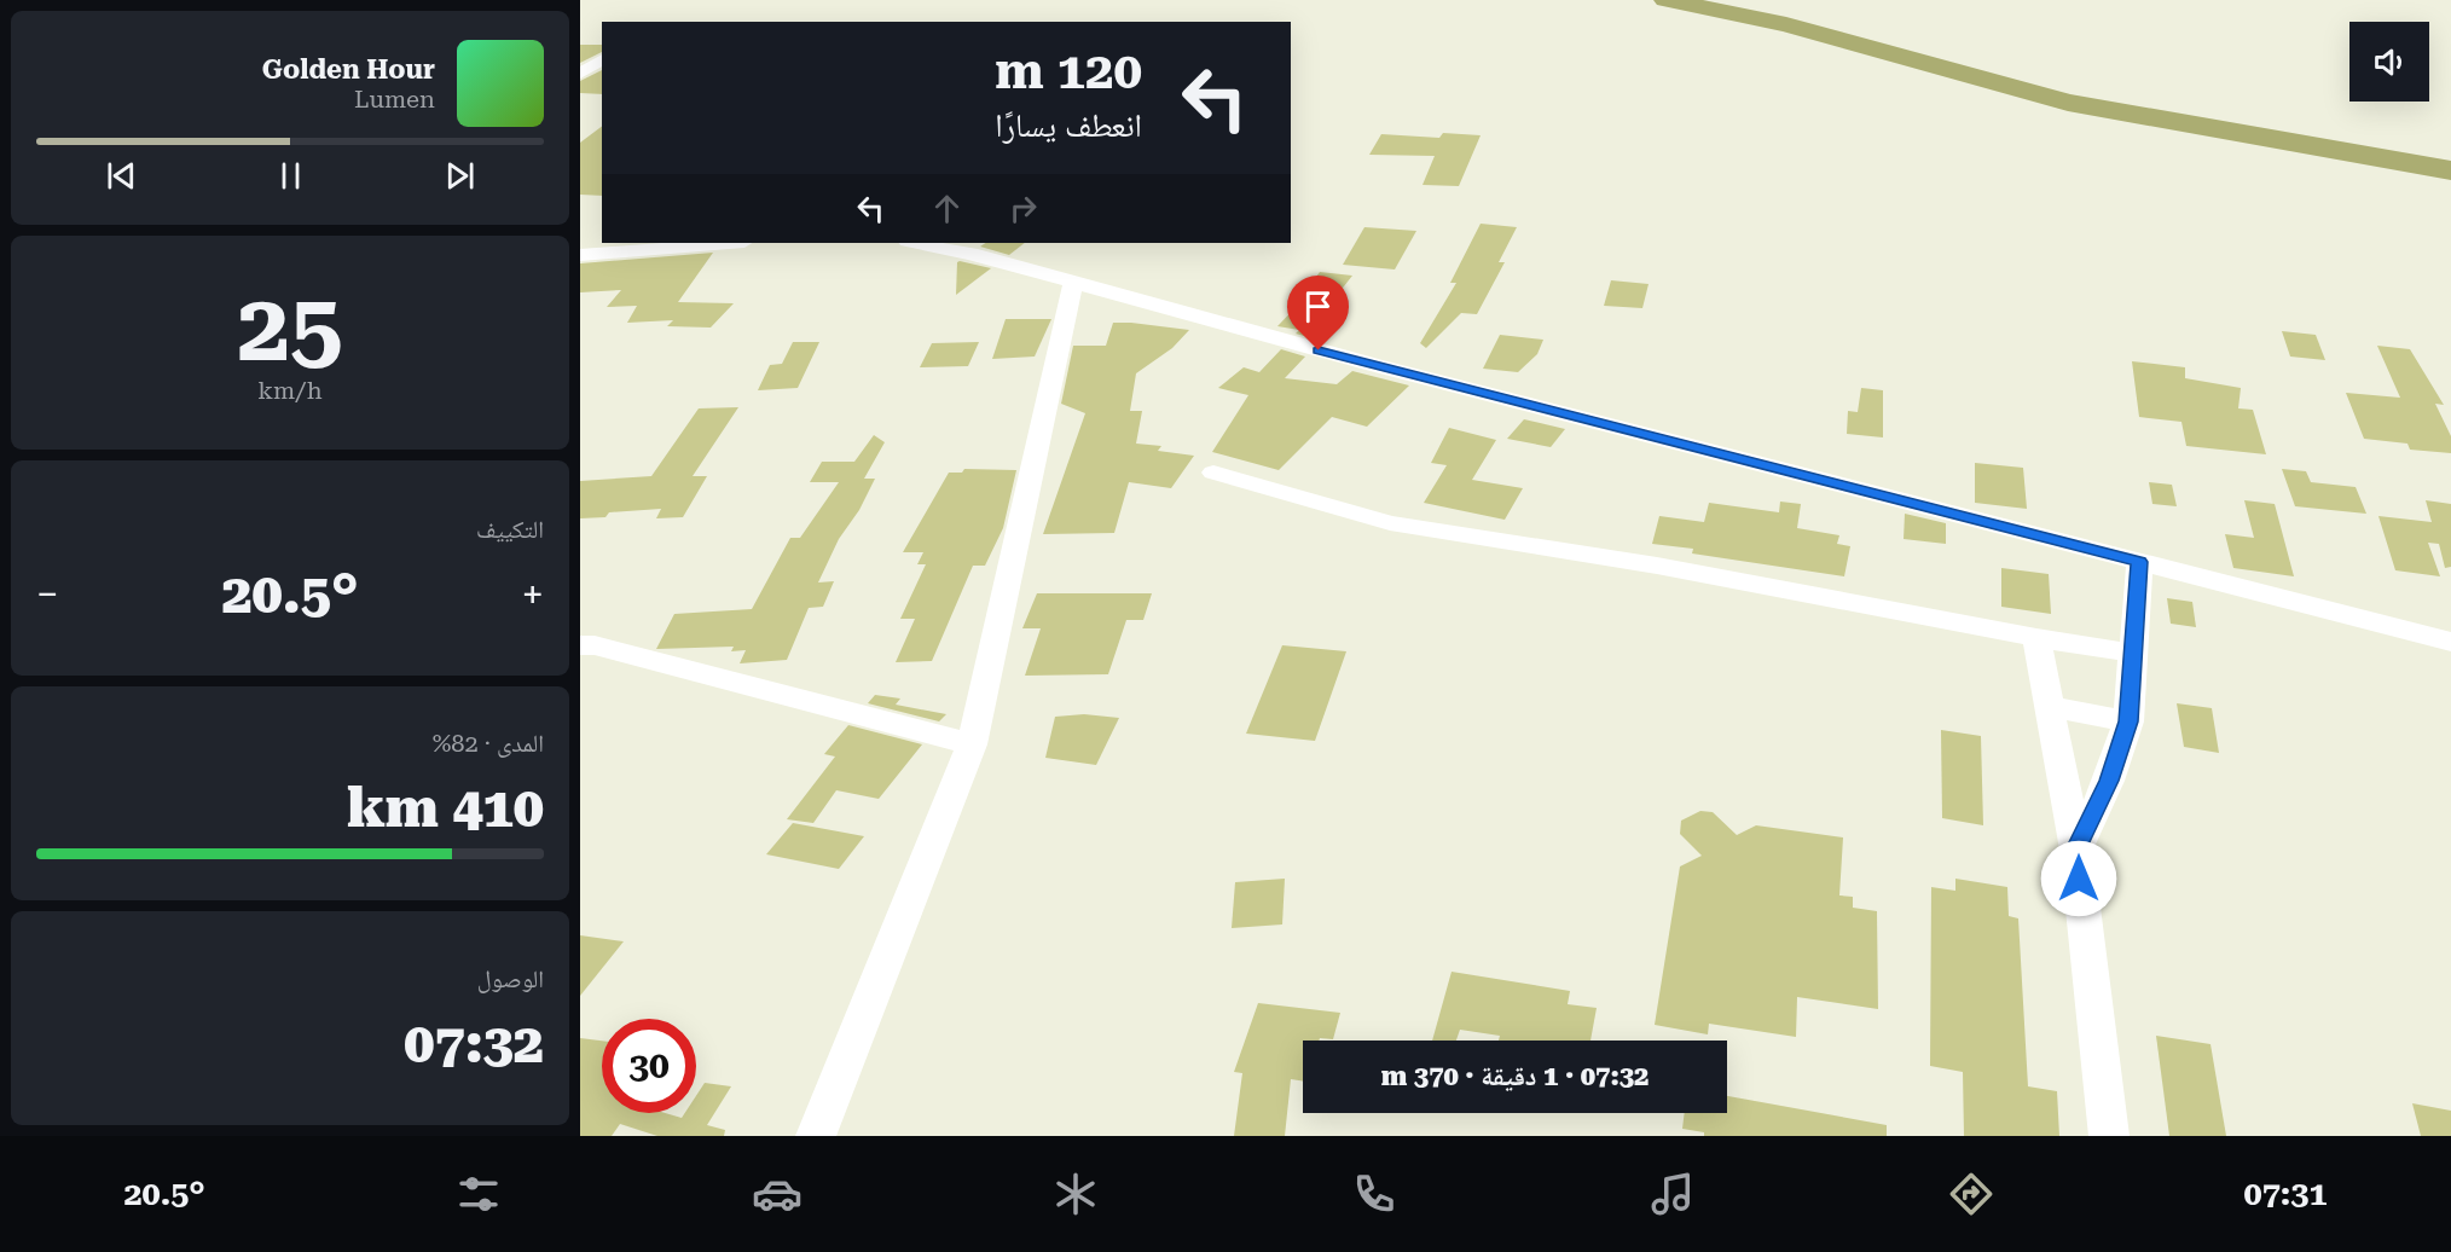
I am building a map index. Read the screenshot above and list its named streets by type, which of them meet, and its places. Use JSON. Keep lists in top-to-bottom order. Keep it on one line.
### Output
{"page":{"turn":["120 m","انعطف يسارًا"],"song":["Golden Hour","Lumen"],"tile":[["25","km/h"],"التكييف",["المدى · 82%","410 km"],["الوصول","07:32"]],"heat":["−","20.5°","+"],"limit":"30","trip":"07:32 · 1 دقيقة · 370 m","tabs":["07:31","20.5°"]}}
